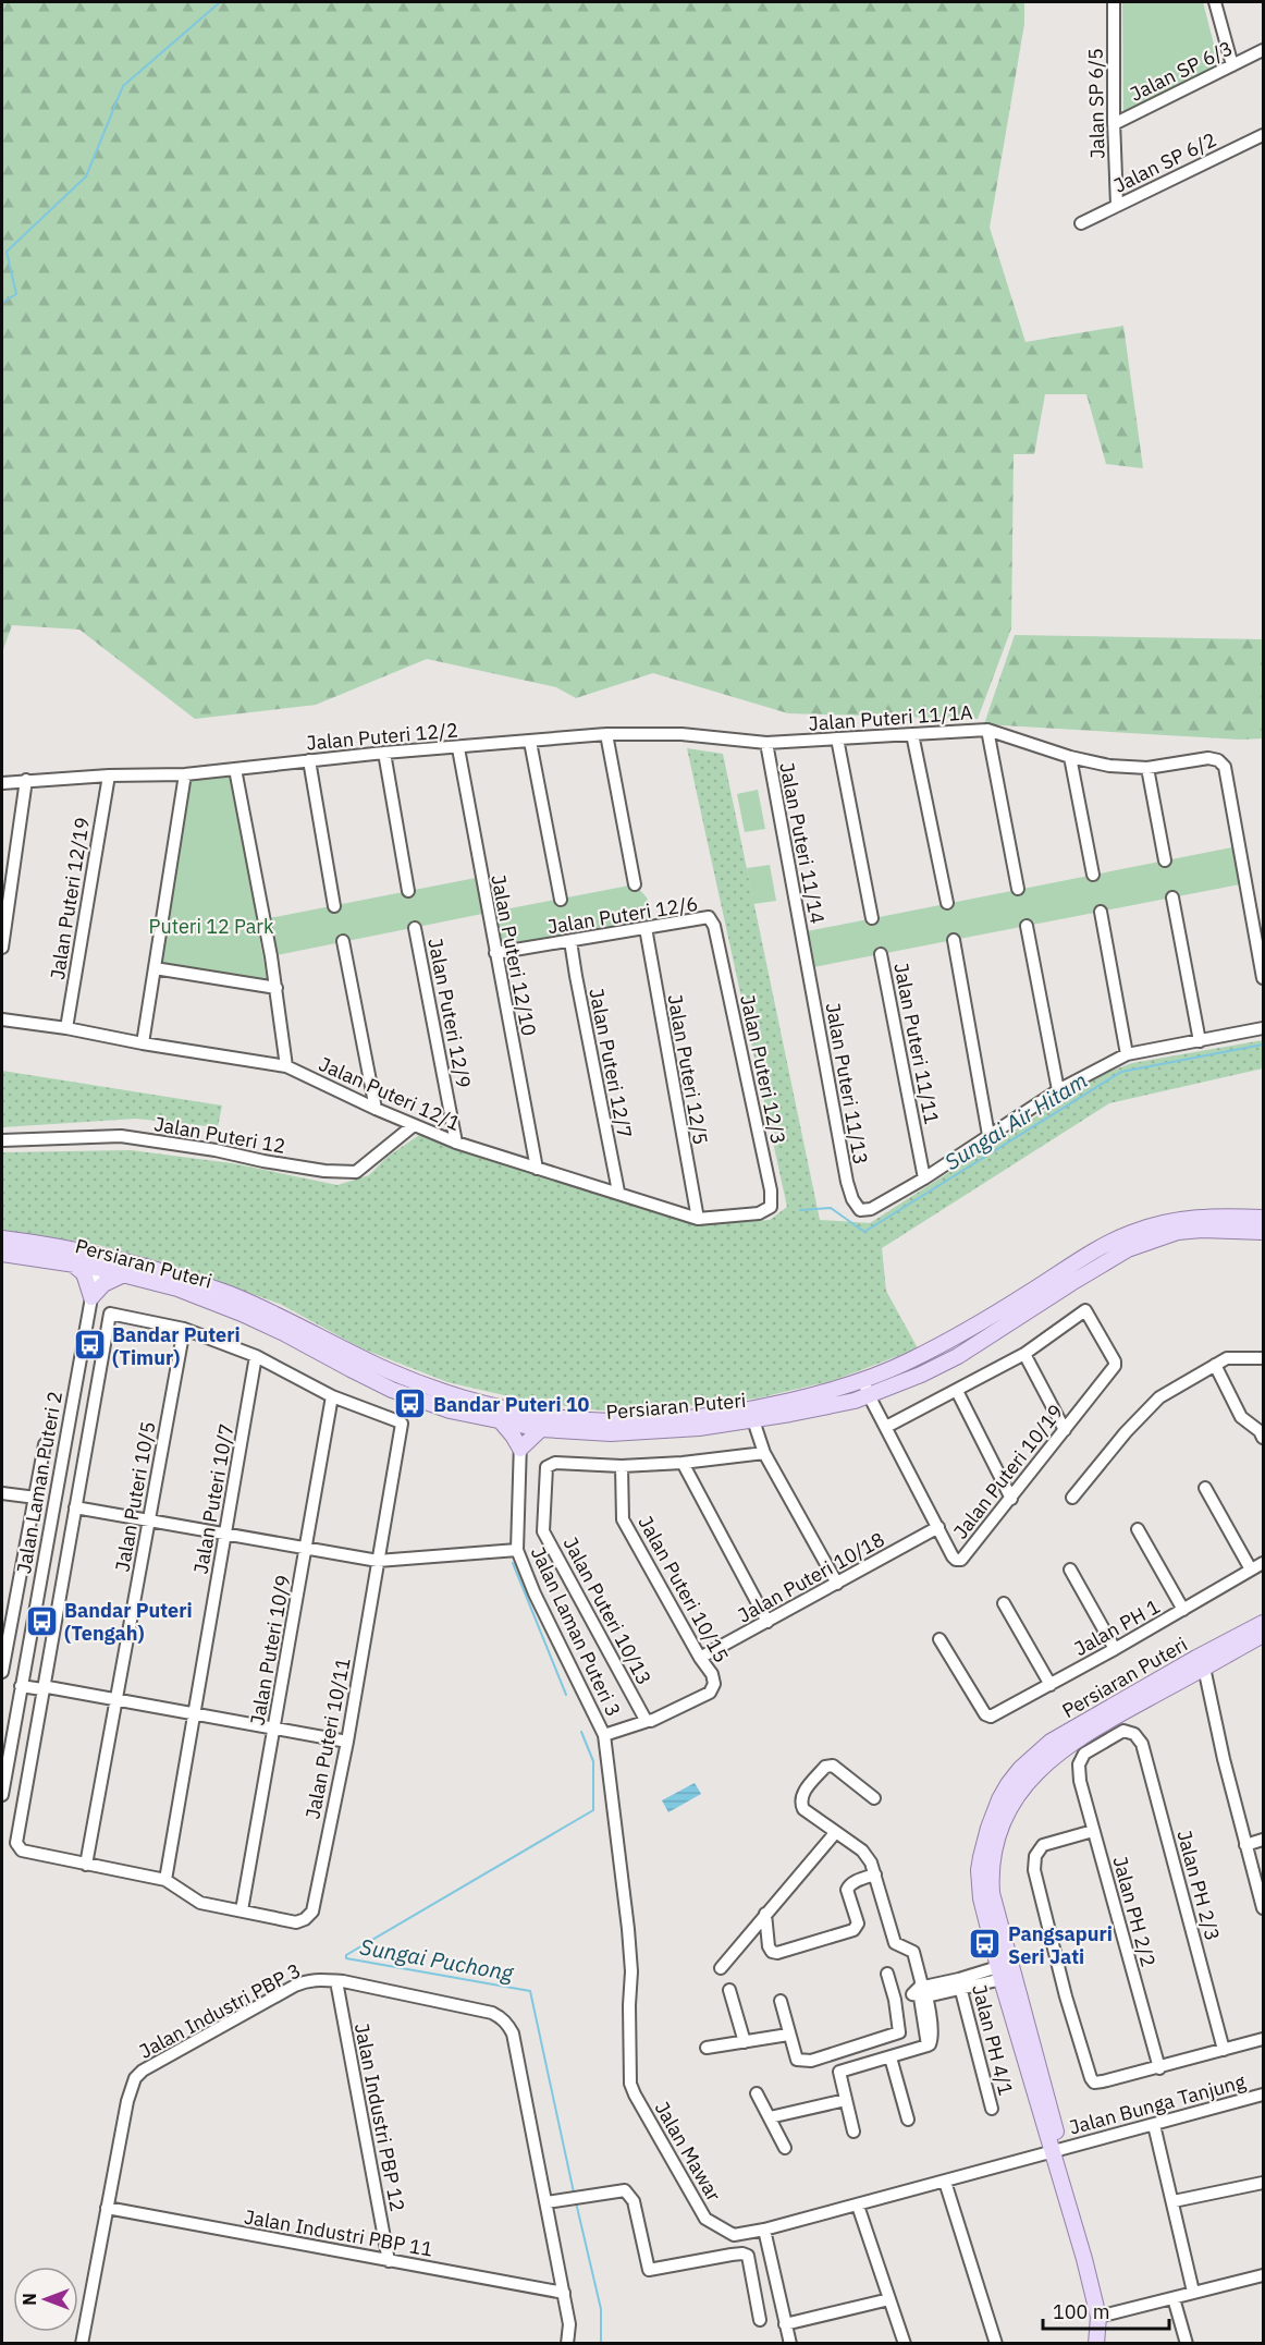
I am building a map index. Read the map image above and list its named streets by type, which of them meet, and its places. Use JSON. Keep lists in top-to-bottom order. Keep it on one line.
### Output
{"streets":{"main road":["Persiaran Puteri"],"street":["Jalan SP 6/3","Jalan SP 6/5","Jalan SP 6/2","Jalan Puteri 11/1A","Jalan Puteri 12/2","Jalan Puteri 11/14","Jalan Puteri 12/19","Jalan Puteri 12/6","Jalan Puteri 12/10","Jalan Puteri 12/9","Jalan Puteri 11/11","Jalan Puteri 12/7","Jalan Puteri 12/5","Jalan Puteri 12/3","Jalan Puteri 11/13","Jalan Puteri 12/1","Jalan Puteri 12","Jalan Puteri 10/19","Jalan Laman Puteri 2","Jalan Puteri 10/5","Jalan Puteri 10/7","Jalan Puteri 10/18","Jalan Puteri 10/15","Jalan Puteri 10/13","Jalan PH 1","Jalan Laman Puteri 3","Jalan Puteri 10/9","Jalan Puteri 10/11","Jalan PH 2/3","Jalan PH 2/2","Jalan Industri PBP 3","Jalan PH 4/1","Jalan Bunga Tanjung","Jalan Industri PBP 12","Jalan Mawar","Jalan Industri PBP 11"]},"crossings":[["Jalan SP 6/3","Jalan SP 6/5"],["Jalan SP 6/5","Jalan SP 6/2"],["Jalan Puteri 11/1A","Jalan Puteri 12/2"],["Jalan Puteri 11/1A","Jalan Puteri 11/14"],["Jalan Puteri 12/2","Jalan Puteri 11/14"],["Jalan Puteri 12/2","Jalan Puteri 12/19"],["Jalan Puteri 12/2","Jalan Puteri 12/6"],["Jalan Puteri 12/2","Jalan Puteri 12/10"],["Jalan Puteri 11/14","Jalan Puteri 11/13"],["Jalan Puteri 12/19","Jalan Puteri 12/1"],["Jalan Puteri 12/6","Jalan Puteri 12/10"],["Jalan Puteri 12/6","Jalan Puteri 12/7"],["Jalan Puteri 12/6","Jalan Puteri 12/5"],["Jalan Puteri 12/6","Jalan Puteri 12/3"],["Jalan Puteri 12/10","Jalan Puteri 12/1"],["Jalan Puteri 12/9","Jalan Puteri 12/1"],["Jalan Puteri 11/11","Jalan Puteri 11/13"],["Jalan Puteri 12/7","Jalan Puteri 12/1"],["Jalan Puteri 12/5","Jalan Puteri 12/1"],["Jalan Puteri 12/3","Jalan Puteri 12/1"],["Jalan Puteri 12/1","Jalan Puteri 12"],["Persiaran Puteri","Jalan Puteri 10/19"],["Persiaran Puteri","Jalan Laman Puteri 2"],["Persiaran Puteri","Jalan Laman Puteri 3"],["Persiaran Puteri","Jalan Bunga Tanjung"],["Persiaran Puteri","Jalan Mawar"],["Jalan Puteri 10/19","Jalan Puteri 10/18"],["Jalan Puteri 10/18","Jalan Puteri 10/15"],["Jalan Puteri 10/15","Jalan Puteri 10/13"],["Jalan Laman Puteri 3","Jalan Mawar"],["Jalan Puteri 10/9","Jalan Puteri 10/11"],["Jalan PH 2/3","Jalan PH 2/2"],["Jalan Industri PBP 3","Jalan Industri PBP 12"],["Jalan Industri PBP 3","Jalan Industri PBP 11"],["Jalan Bunga Tanjung","Jalan Mawar"],["Jalan Industri PBP 12","Jalan Industri PBP 11"]],"water":["Sungai Air Hitam","Sungai Puchong"],"parks":["Puteri 12 Park"],"places":{"bus stop":["Bandar Puteri (Timur)","Bandar Puteri 10","Bandar Puteri (Tengah)","Pangsapuri Seri Jati"]},"scale_bar":"100 m","north":"left"}
